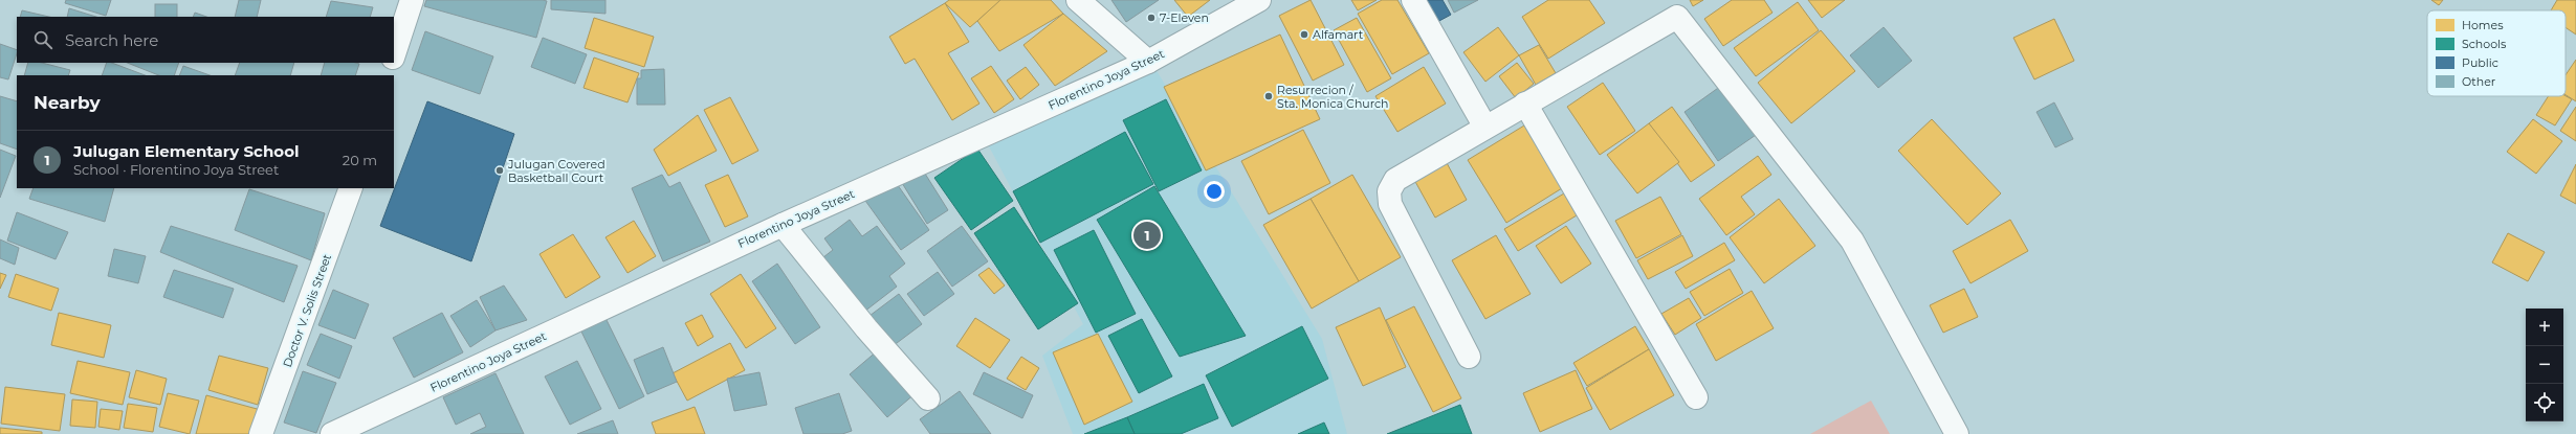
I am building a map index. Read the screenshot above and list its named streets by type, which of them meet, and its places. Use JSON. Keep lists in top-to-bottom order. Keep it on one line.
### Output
{"streets":{"street":["Florentino Joya Street","Doctor V. Solis Street"]},"places":["7-Eleven","Alfamart","Resurrecion / Sta. Monica Church","Julugan Covered Basketball Court"],"legend":["Homes","Schools","Public","Other"],"page":{"search":"Search here","heading":"Nearby","list":[{"mark":"1","name":"Julugan Elementary School","note":"School · Florentino Joya Street","value":"20 m"}],"pins":"1","map_buttons":["+","−"]}}
